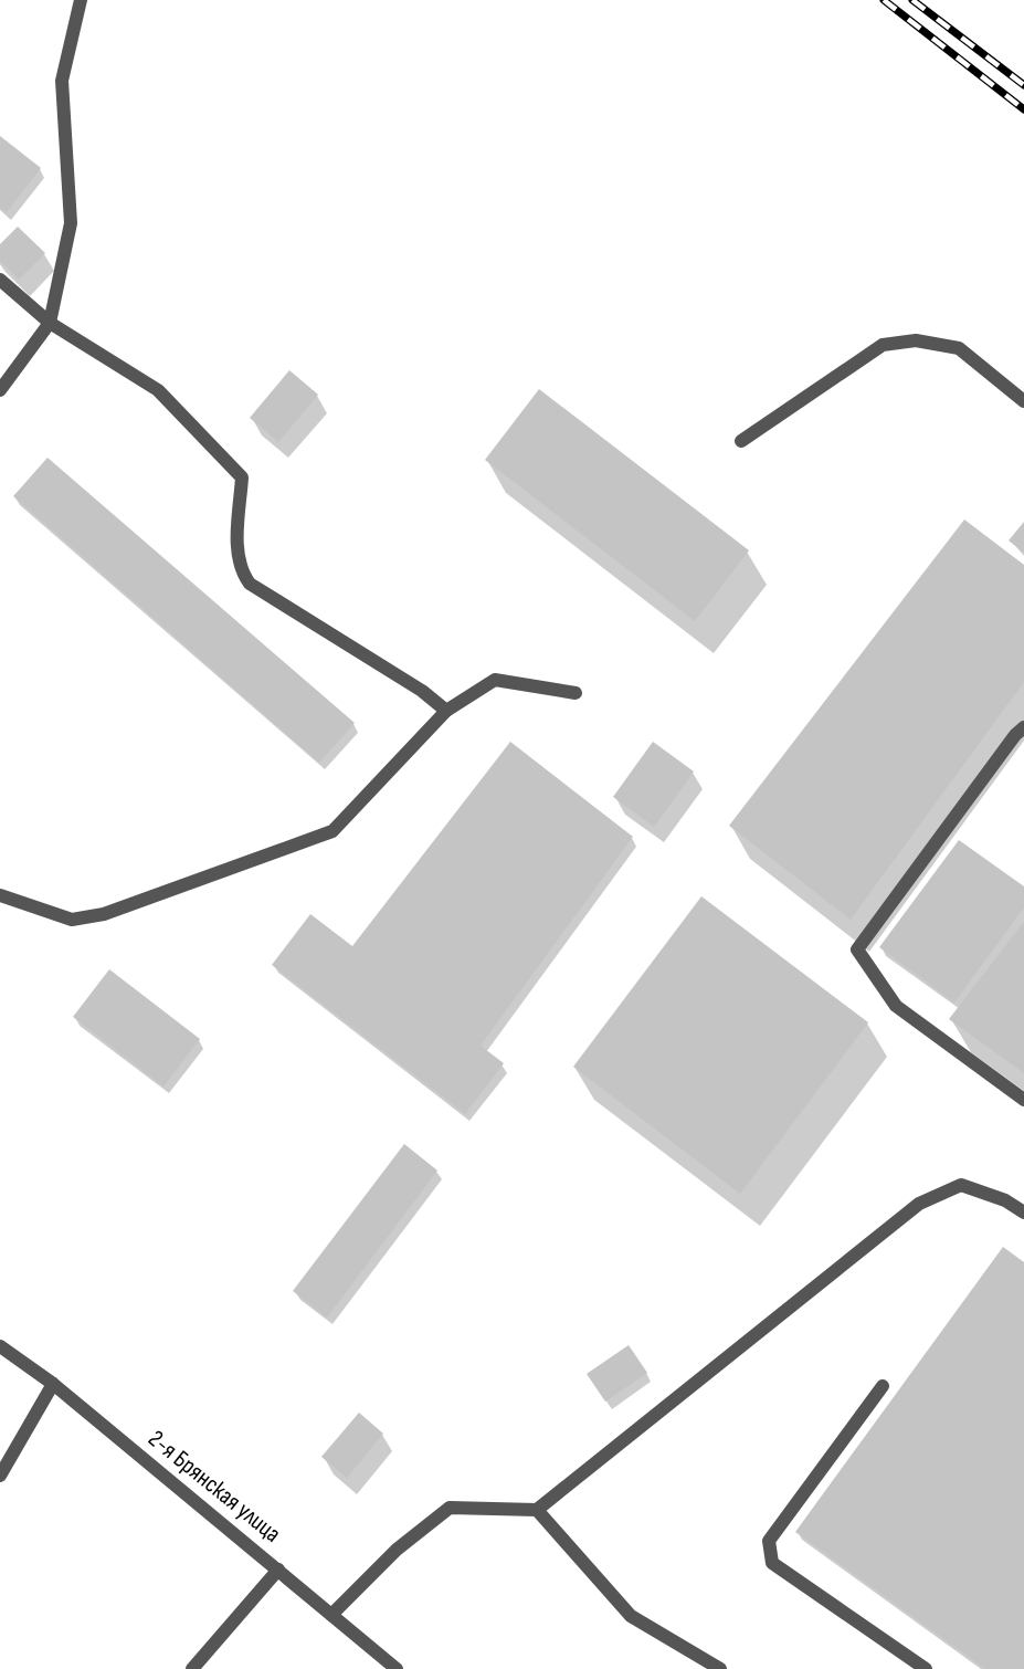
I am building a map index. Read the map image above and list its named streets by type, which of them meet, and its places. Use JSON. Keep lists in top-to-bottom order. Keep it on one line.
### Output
{"streets":{"street":["2-я Брянская улица"]}}
